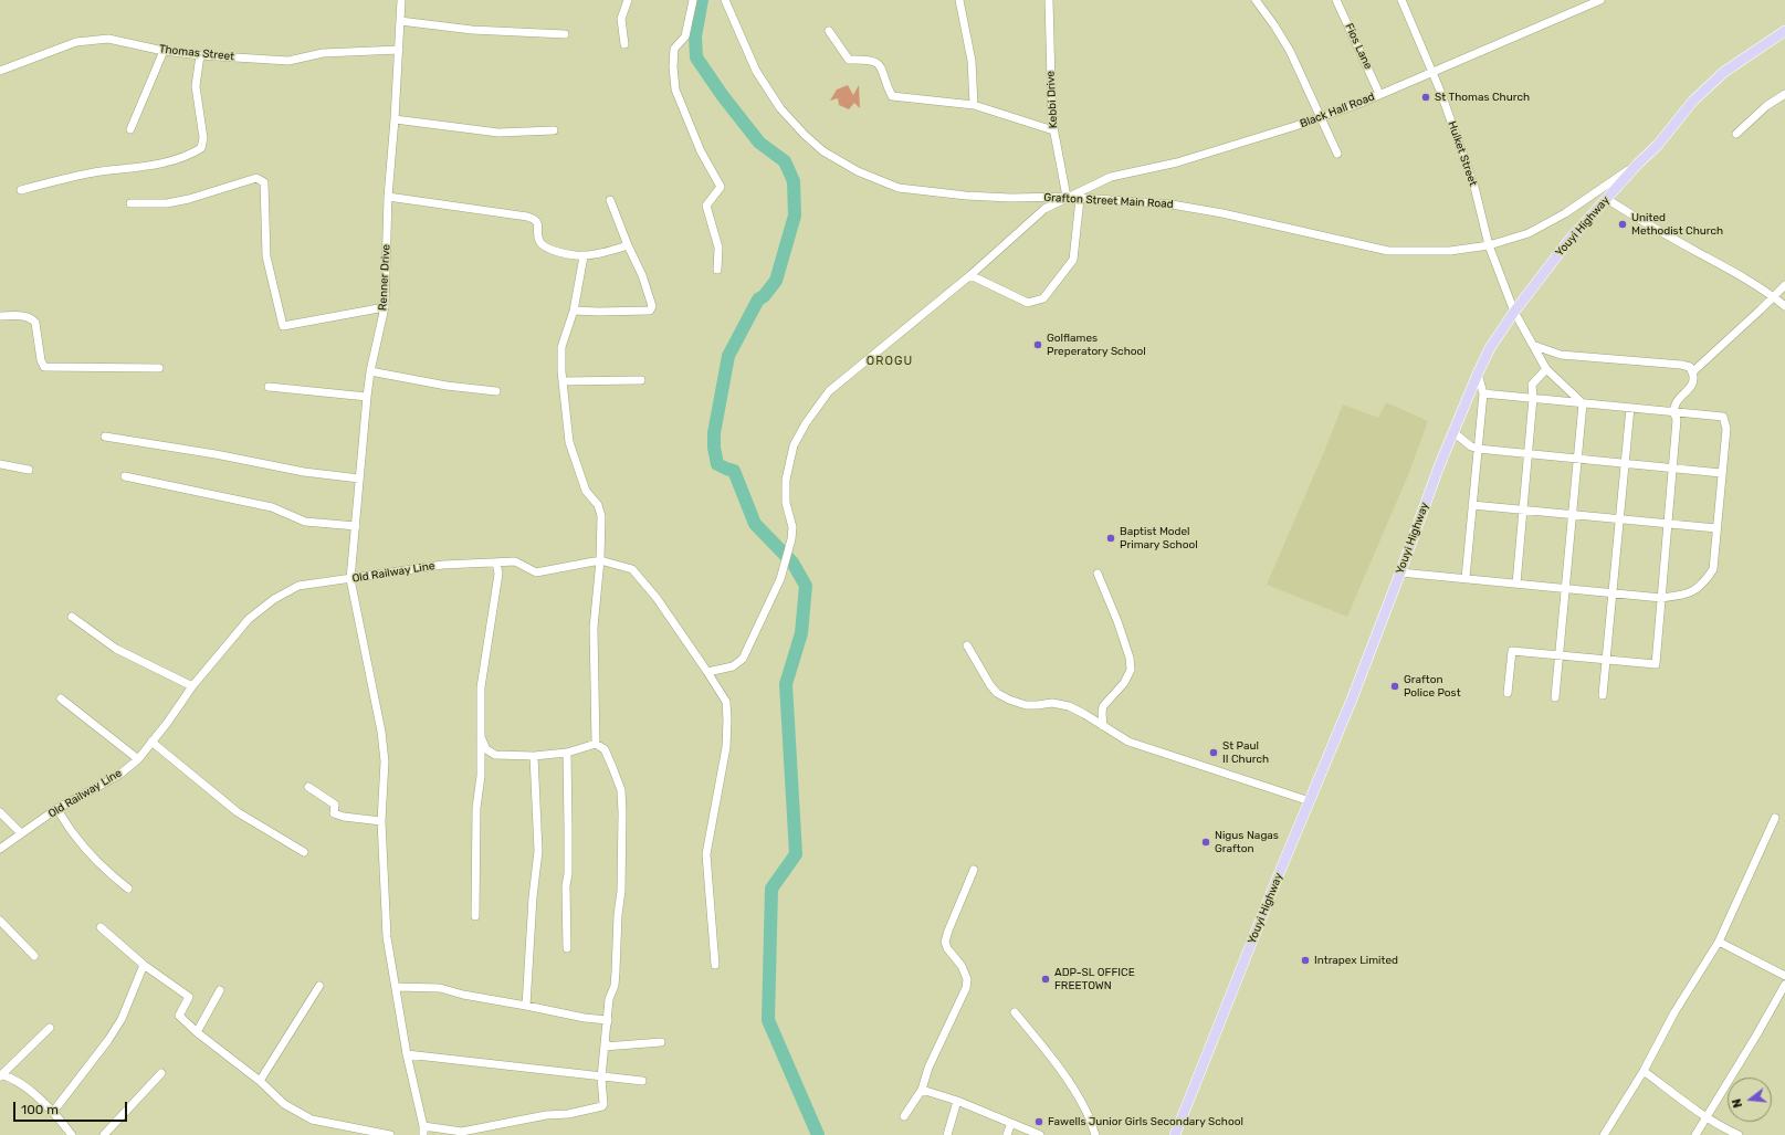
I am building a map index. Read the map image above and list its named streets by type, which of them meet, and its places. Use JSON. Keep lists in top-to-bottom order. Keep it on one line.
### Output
{"streets":{"main road":["Youyi Highway"],"street":["Fios Lane","Thomas Street","Kebbi Drive","Black Hall Road","Hulket Street","Grafton Street Main Road","Renner Drive","Old Railway Line"]},"crossings":[["Fios Lane","Black Hall Road"],["Thomas Street","Renner Drive"],["Kebbi Drive","Black Hall Road"],["Kebbi Drive","Grafton Street Main Road"],["Black Hall Road","Hulket Street"],["Black Hall Road","Grafton Street Main Road"],["Black Hall Road","Old Railway Line"],["Hulket Street","Grafton Street Main Road"],["Hulket Street","Youyi Highway"],["Grafton Street Main Road","Youyi Highway"],["Renner Drive","Old Railway Line"]],"districts":["OROGU"],"places":["St Thomas Church","United Methodist Church","Golflames Preperatory School","Baptist Model Primary School","Grafton Police Post","St Paul II Church","Nigus Nagas Grafton","Intrapex Limited","ADP-SL OFFICE FREETOWN","Fawells Junior Girls Secondary School"],"scale_bar":"100 m","north":"left"}
